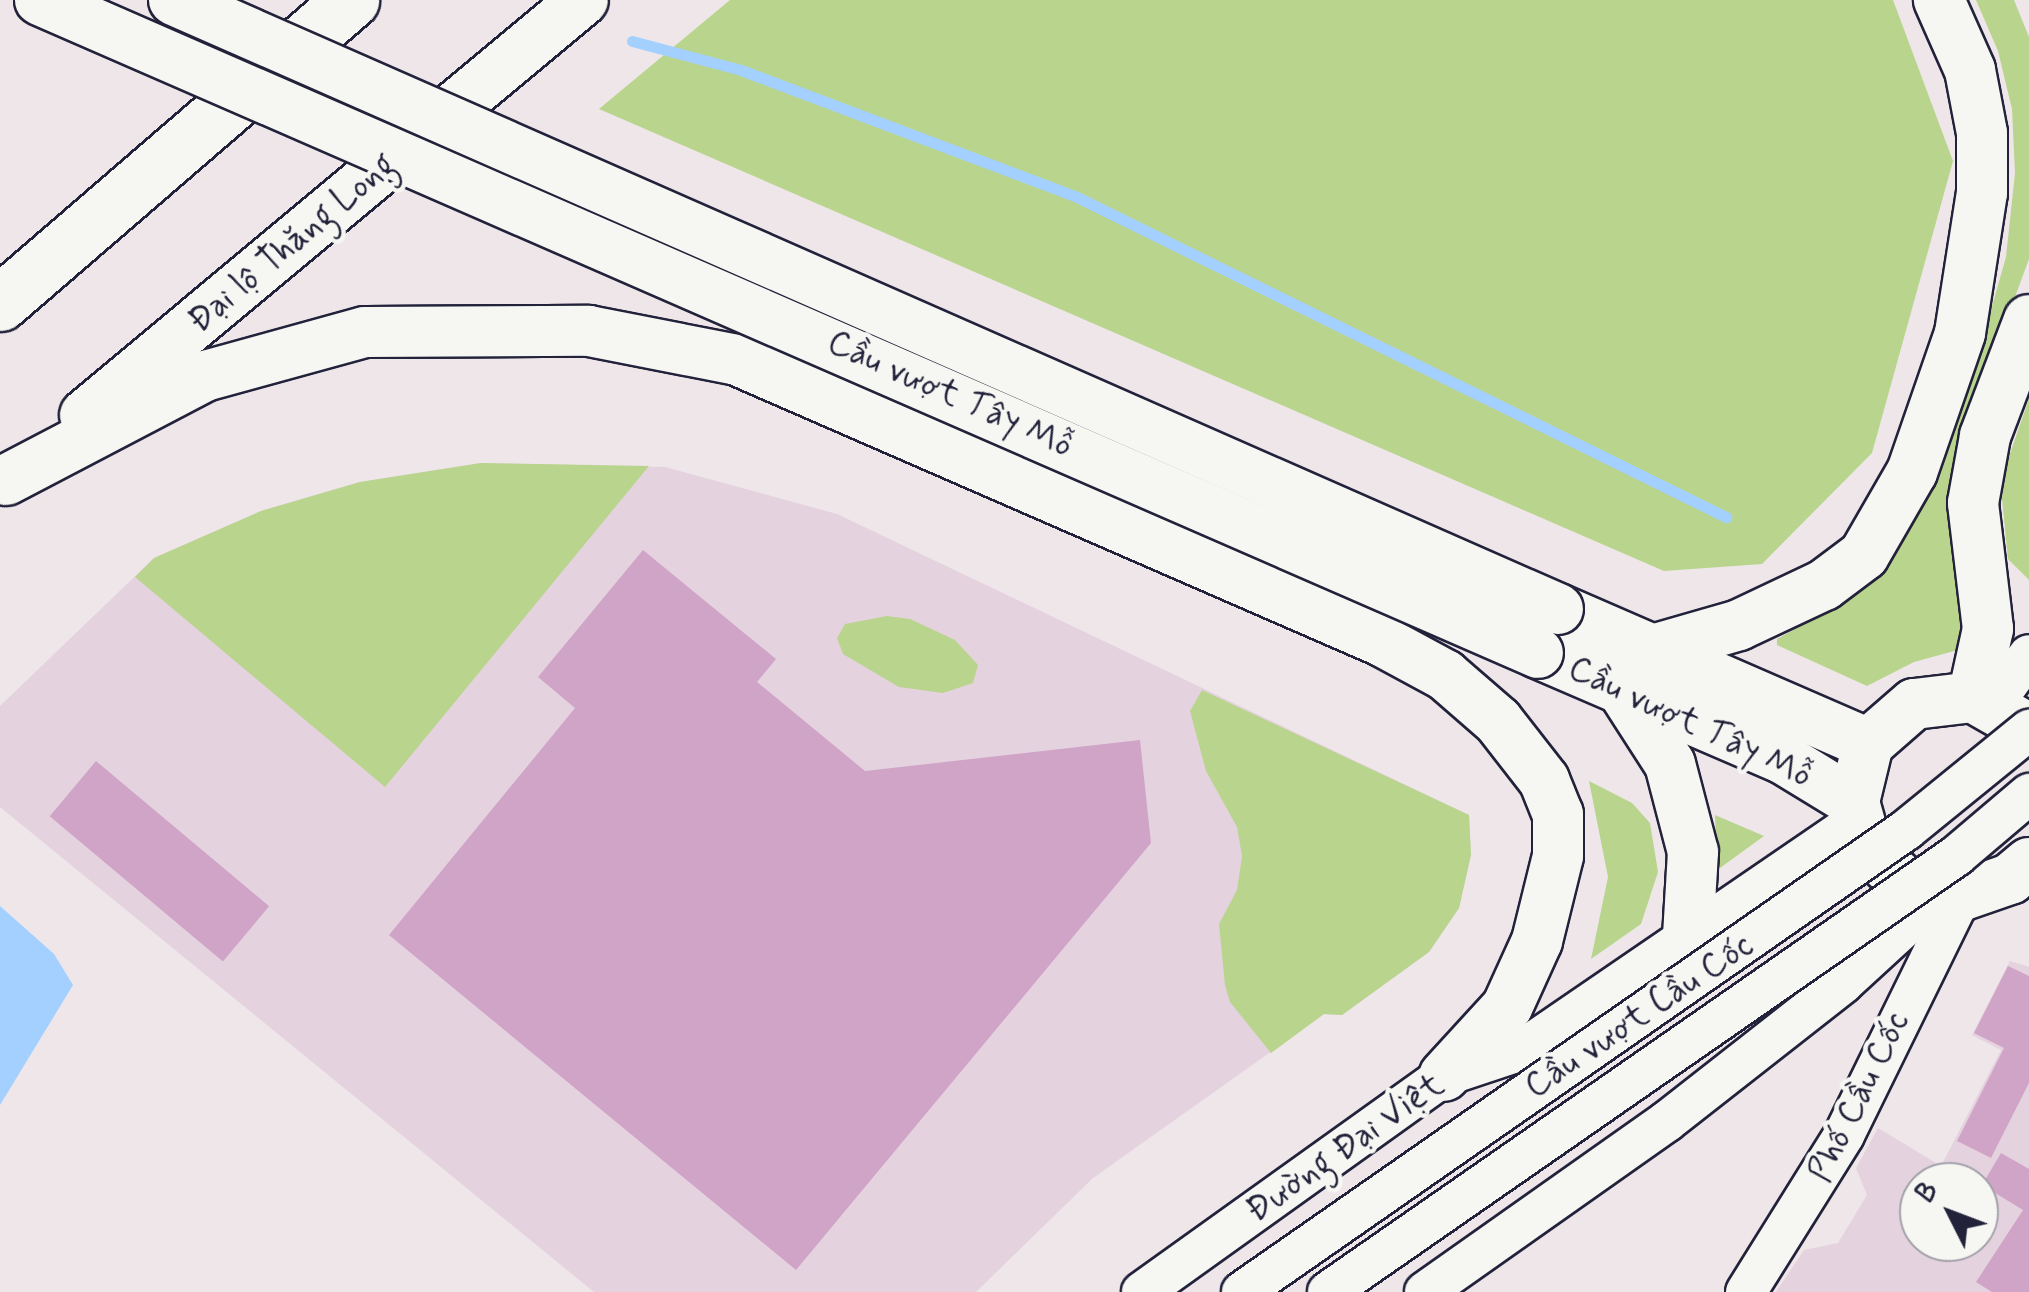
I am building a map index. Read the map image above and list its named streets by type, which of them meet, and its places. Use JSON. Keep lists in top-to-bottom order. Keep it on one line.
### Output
{"streets":{"main road":["Đại lộ Thăng Long","Cầu vượt Tây Mỗ"],"street":["Cầu vượt Cầu Cốc","Phố Cầu Cốc","Đường Đại Việt"]},"crossings":[["Cầu vượt Tây Mỗ","Đường Đại Việt"]],"north":"top left"}
